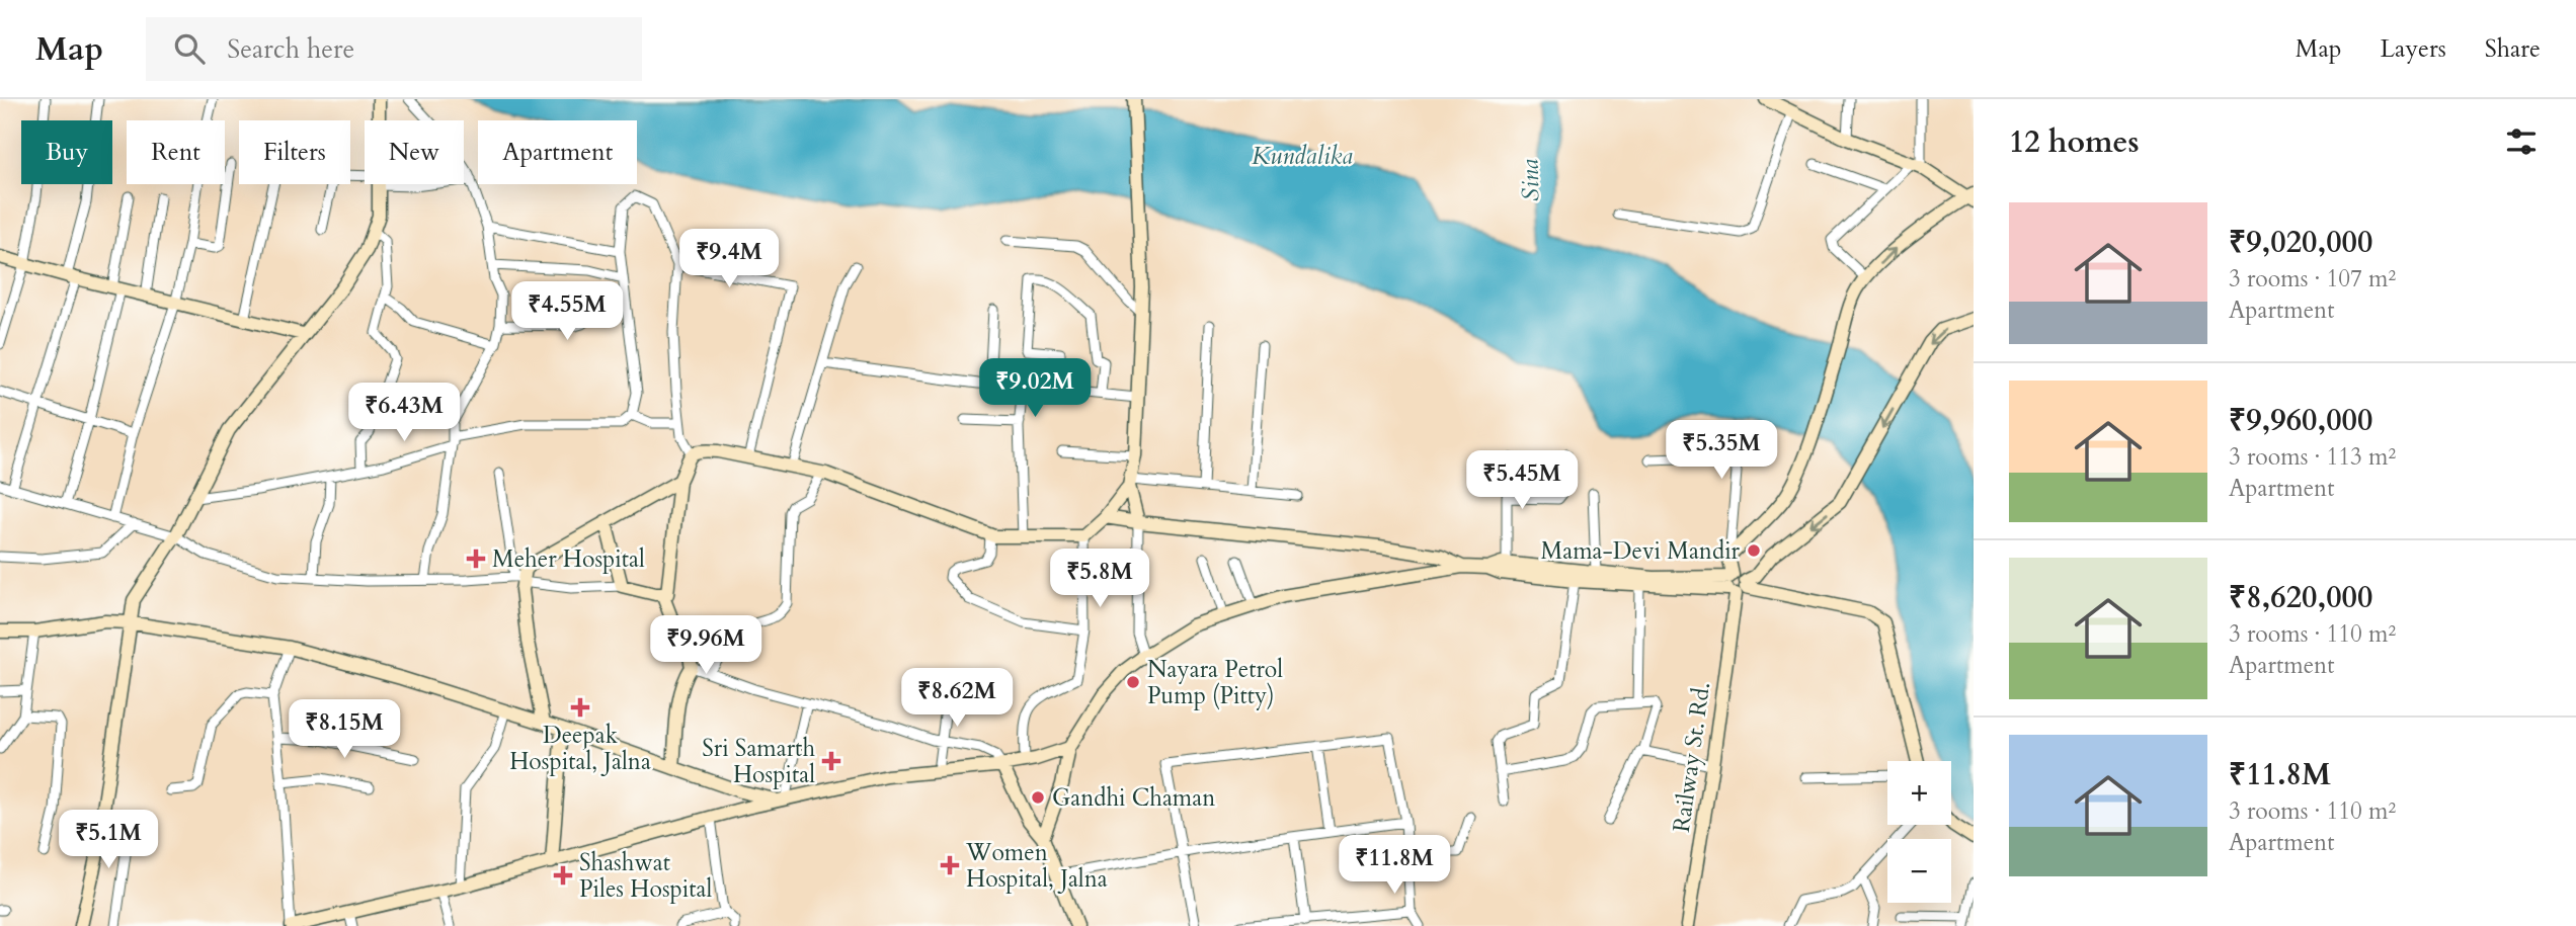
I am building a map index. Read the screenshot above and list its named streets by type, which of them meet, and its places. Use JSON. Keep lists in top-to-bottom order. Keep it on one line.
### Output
{"streets":{"street":["Railway St. Rd."]},"water":["Kundalika","Sina"],"places":{"other":["Mama-Devi Mandir","Nayara Petrol Pump (Pitty)","Gandhi Chaman"],"health":["Meher Hospital","Deepak Hospital, Jalna","Sri Samarth Hospital","Women Hospital, Jalna","Shashwat Piles Hospital"]},"page":{"header":"Map","search":"Search here","nav":["Map","Layers","Share"],"heading":"12 homes","chip":["Buy","Rent","Filters","New","Apartment"],"list":[{"name":"₹9,020,000","note":"3 rooms · 107 m² · Apartment"},{"name":"₹9,960,000","note":"3 rooms · 113 m² · Apartment"},{"name":"₹8,620,000","note":"3 rooms · 110 m² · Apartment"},{"name":"₹11.8M","note":"3 rooms · 110 m² · Apartment"}],"price":["₹9.4M","₹4.55M","₹9.02M","₹6.43M","₹5.35M","₹5.45M","₹5.8M","₹9.96M","₹8.62M","₹8.15M","₹5.1M","₹11.8M"],"map_buttons":["+","−"]}}
